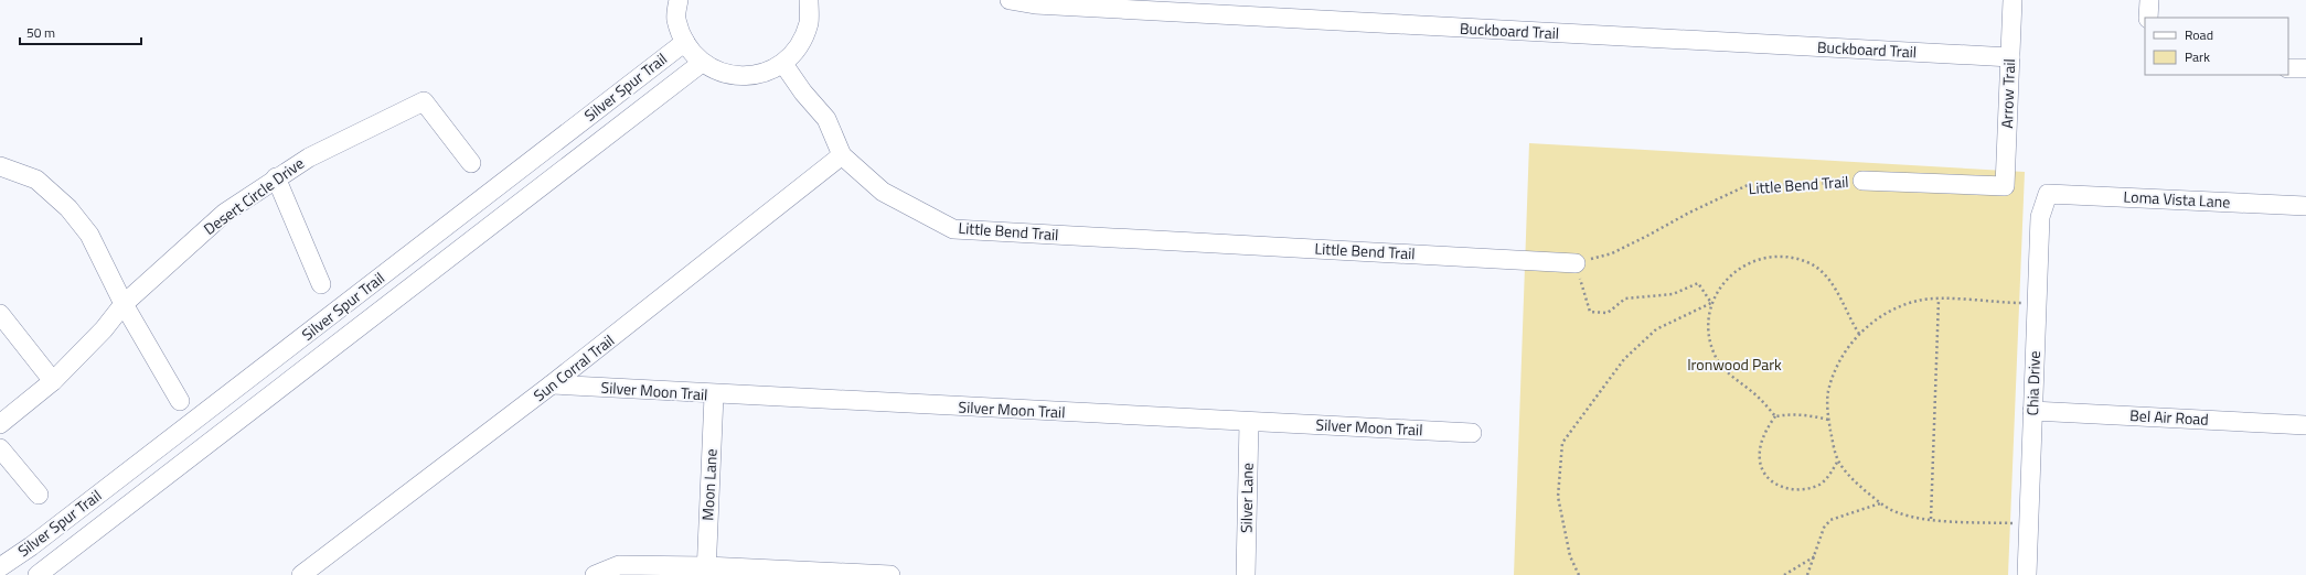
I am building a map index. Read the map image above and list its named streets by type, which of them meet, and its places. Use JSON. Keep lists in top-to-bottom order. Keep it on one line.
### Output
{"streets":{"street":["Buckboard Trail","Silver Spur Trail","Arrow Trail","Little Bend Trail","Desert Circle Drive","Loma Vista Lane","Sun Corral Trail","Chia Drive","Silver Moon Trail","Bel Air Road","Moon Lane","Silver Lane"]},"crossings":[["Buckboard Trail","Arrow Trail"],["Arrow Trail","Little Bend Trail"],["Little Bend Trail","Sun Corral Trail"],["Loma Vista Lane","Chia Drive"],["Sun Corral Trail","Silver Moon Trail"],["Chia Drive","Bel Air Road"],["Silver Moon Trail","Moon Lane"],["Silver Moon Trail","Silver Lane"]],"parks":["Ironwood Park"],"legend":["Road","Park"],"scale_bar":"50 m"}
